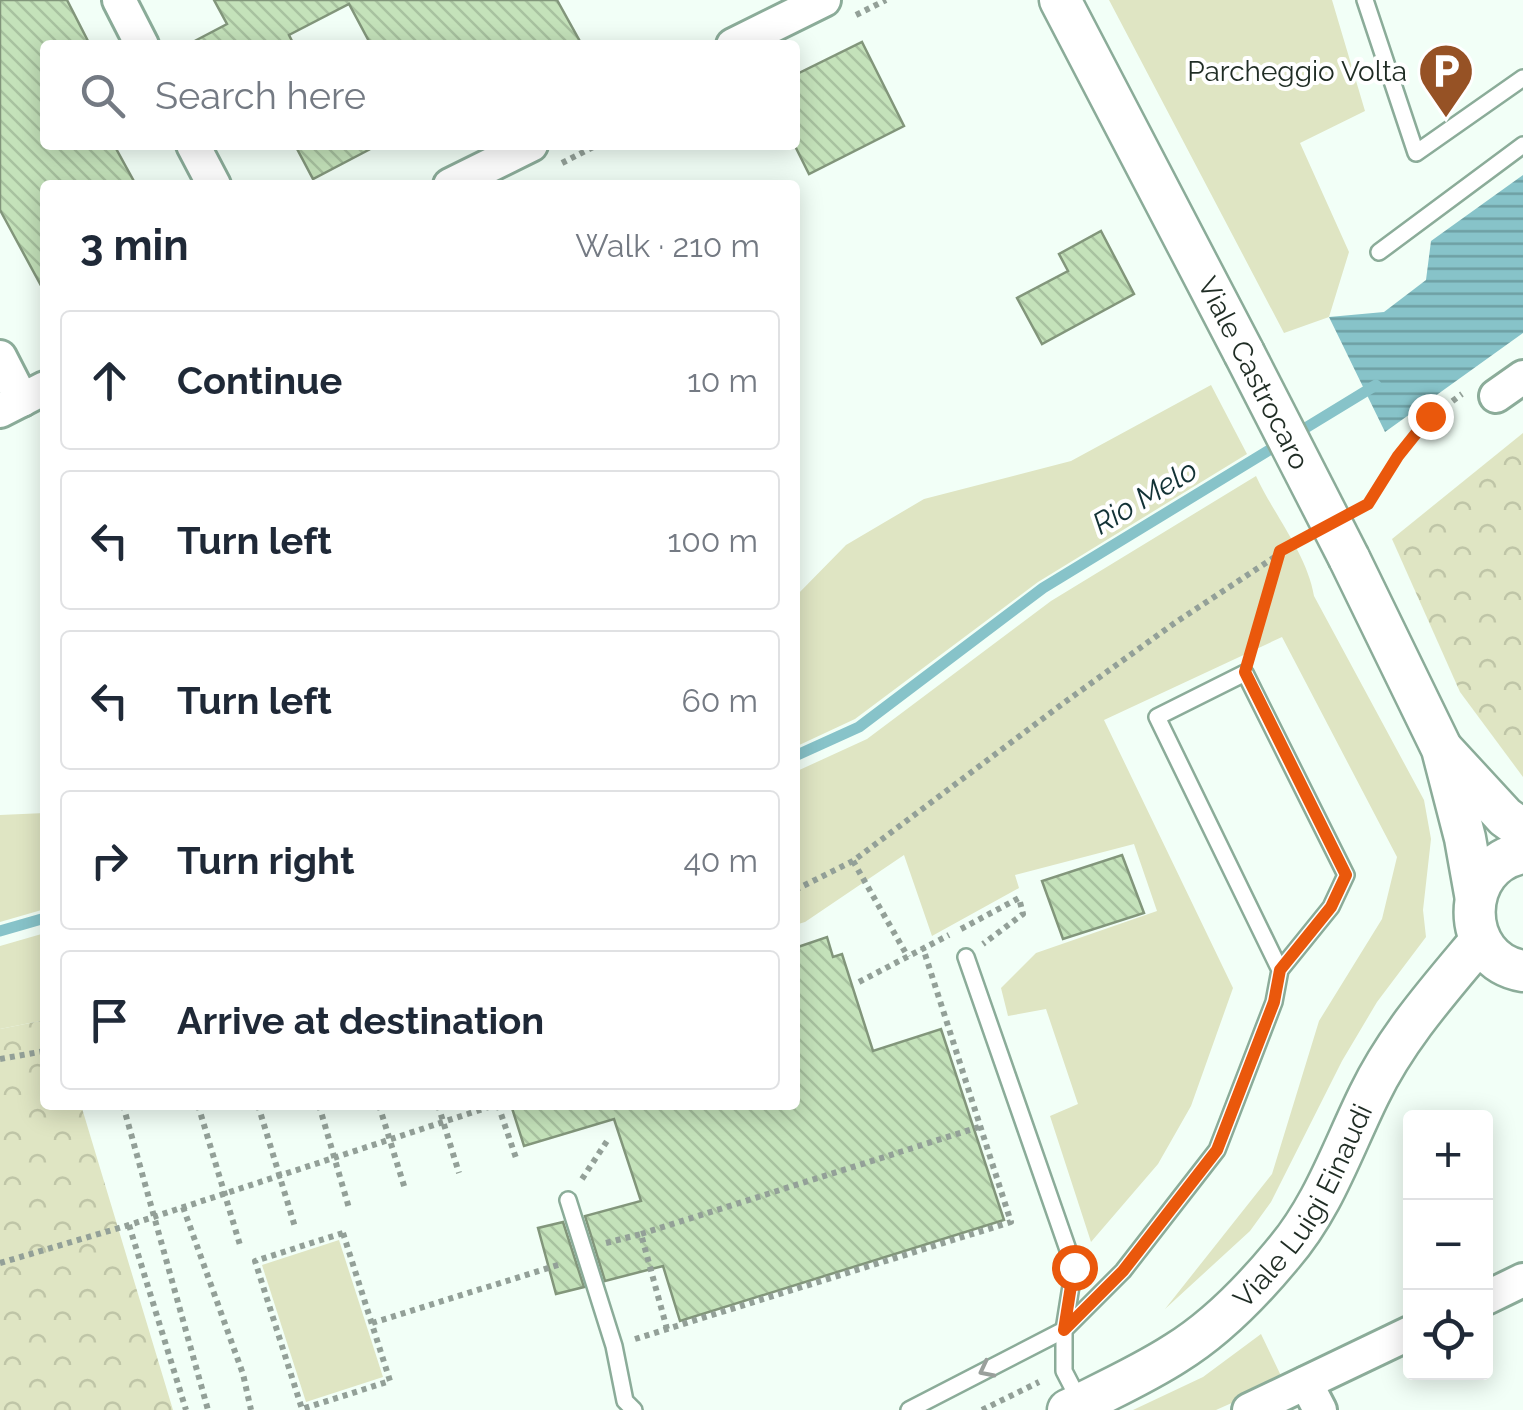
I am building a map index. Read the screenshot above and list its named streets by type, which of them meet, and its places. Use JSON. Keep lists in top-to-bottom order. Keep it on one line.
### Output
{"streets":{"street":["Viale Castrocaro","Viale Luigi Einaudi"]},"crossings":[["Viale Castrocaro","Viale Luigi Einaudi"]],"water":["Rio Melo"],"places":{"parking":["Parcheggio Volta"]},"page":{"search":"Search here","heading":["3 min","Walk · 210 m"],"list":[["Continue","10 m"],["Turn left","100 m"],["Turn left","60 m"],["Turn right","40 m"],"Arrive at destination"],"map_buttons":["+","−"]}}
